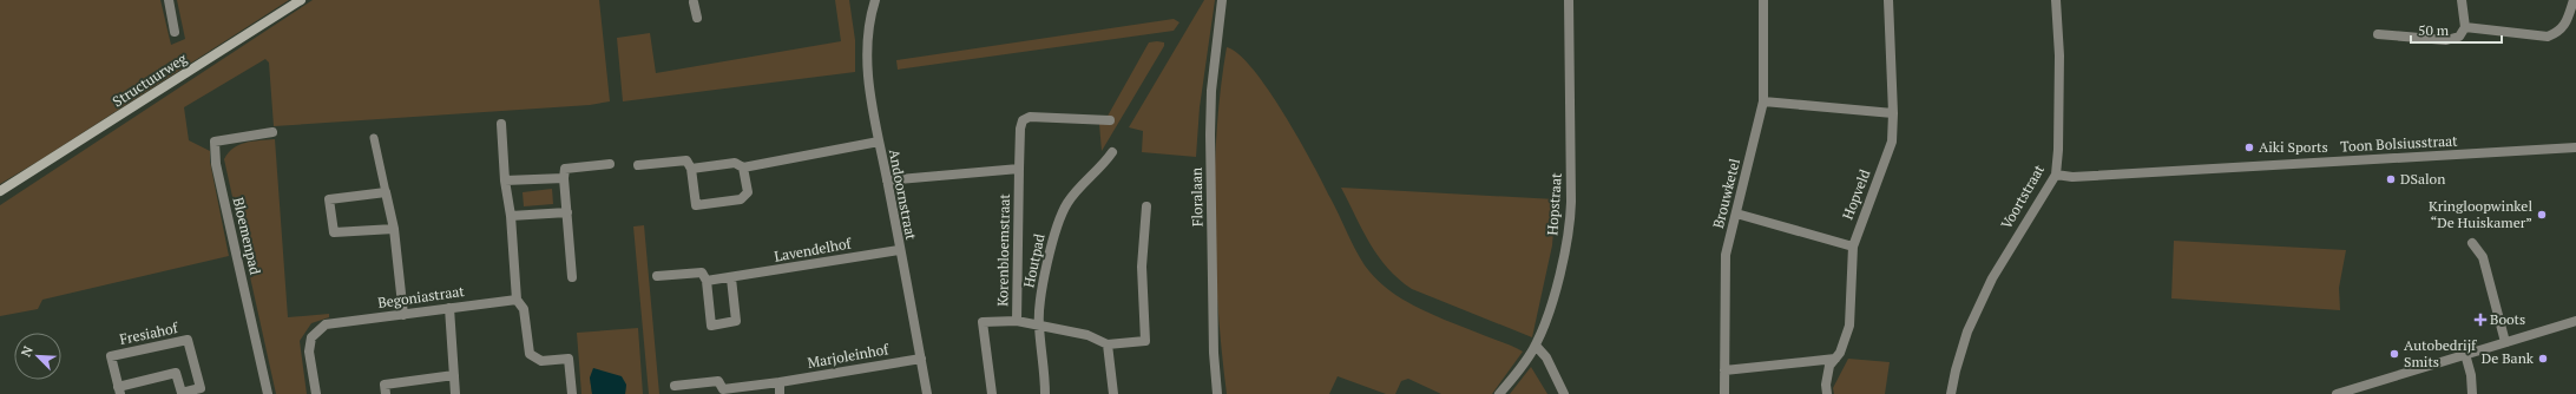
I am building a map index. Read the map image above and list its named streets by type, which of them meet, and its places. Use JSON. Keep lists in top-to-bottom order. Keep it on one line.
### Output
{"streets":{"main road":["Structuurweg"],"street":["Toon Bolsiusstraat","Brouwketel","Andoornstraat","Hopveld","Floralaan","Voortstraat","Hopstraat","Bloemenpad","Lavendelhof","Korenbloemstraat","Houtpad","Begoniastraat","Fresiahof","Marjoleinhof"]},"crossings":[["Toon Bolsiusstraat","Voortstraat"],["Andoornstraat","Lavendelhof"],["Andoornstraat","Marjoleinhof"],["Korenbloemstraat","Houtpad"]],"places":{"other":["Aiki Sports","DSalon","Kringloopwinkel “De Huiskamer”","Autobedrijf Smits","De Bank"],"health":["Boots"]},"scale_bar":"50 m","north":"top left"}
